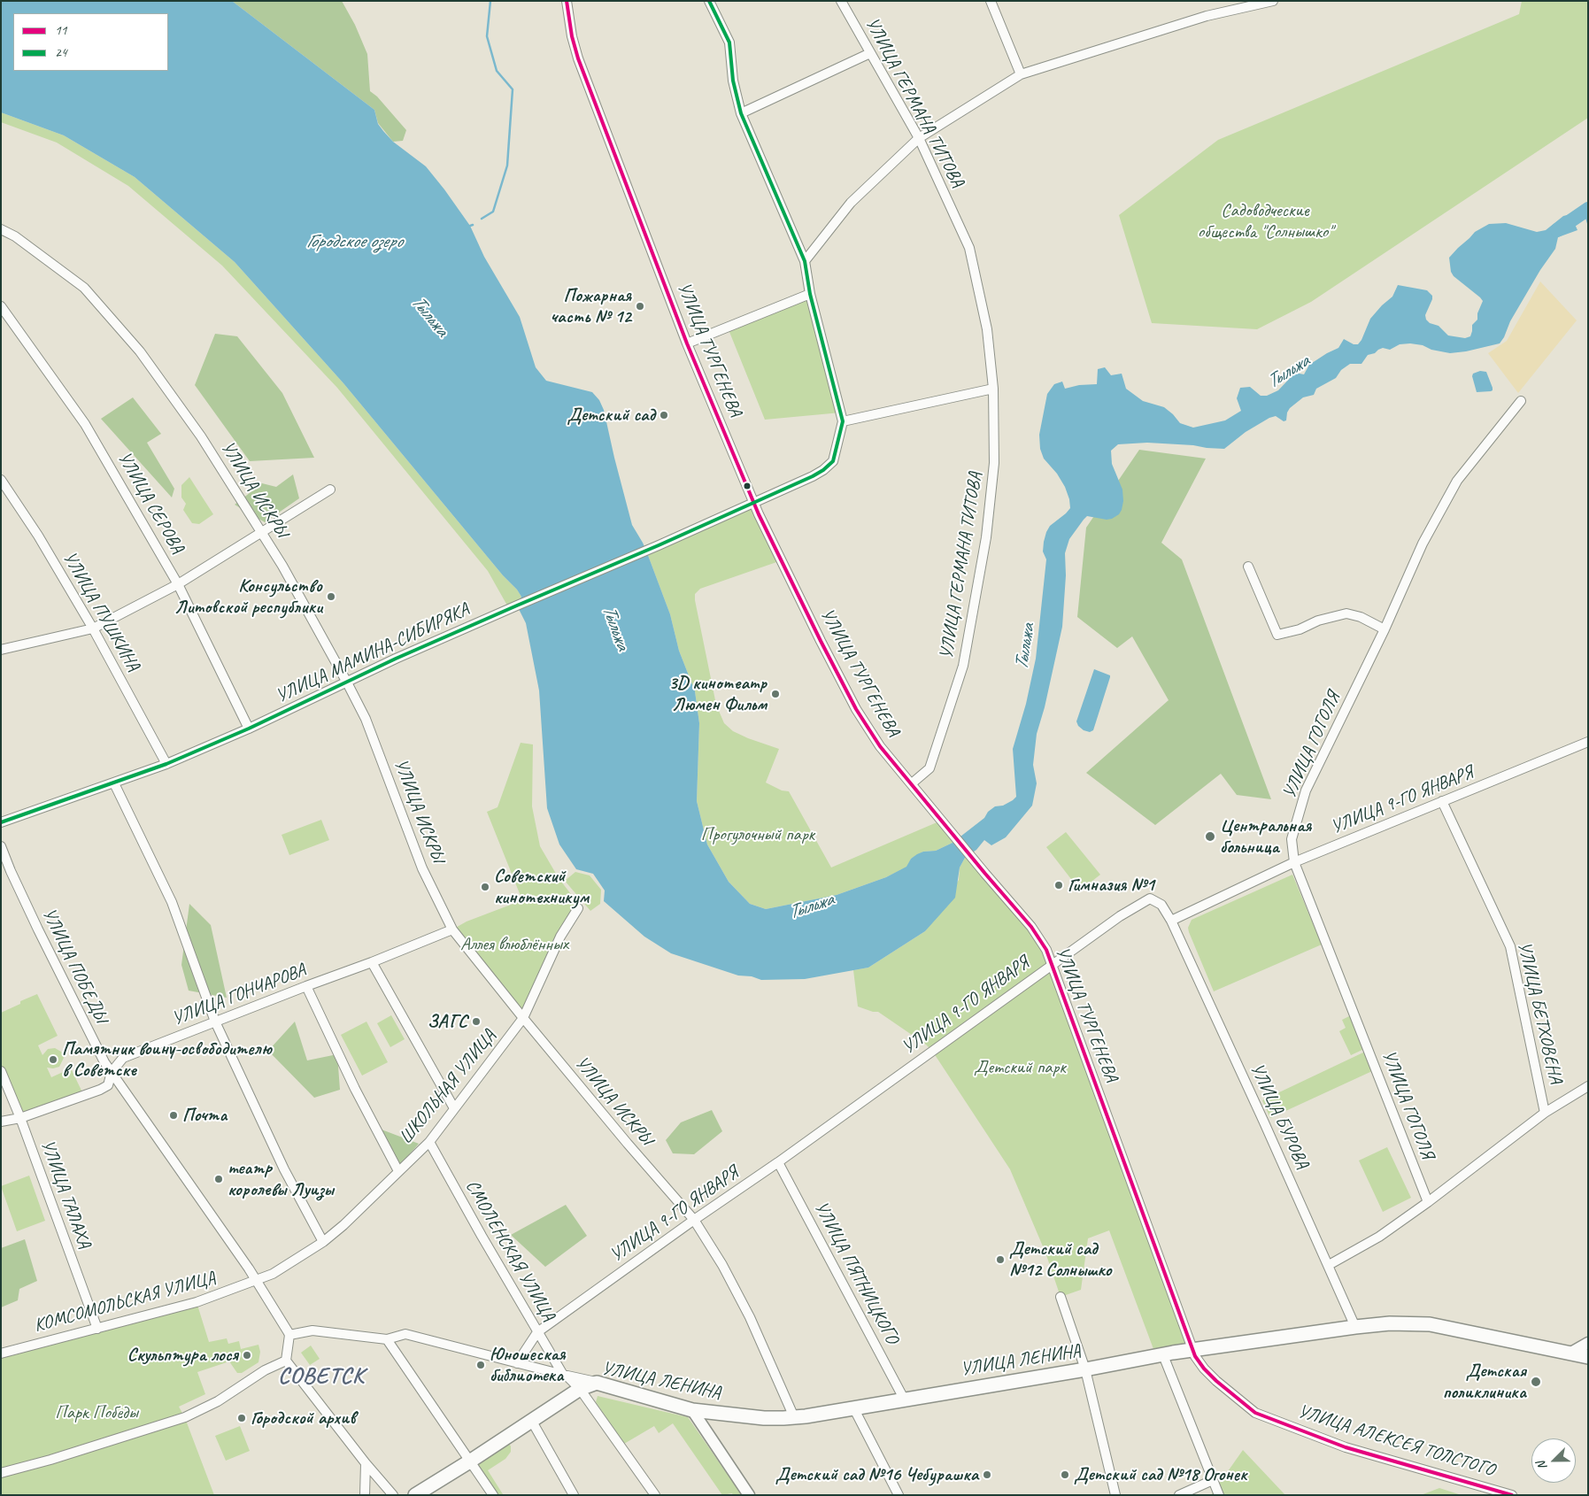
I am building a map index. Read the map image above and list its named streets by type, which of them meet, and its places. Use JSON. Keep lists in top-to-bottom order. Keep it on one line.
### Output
{"streets":{"main road":["УЛИЦА ЛЕНИНА"],"street":["УЛИЦА ГЕРМАНА ТИТОВА","УЛИЦА ТУРГЕНЕВА","УЛИЦА ИСКРЫ","УЛИЦА СЕРОВА","УЛИЦА ПУШКИНА","УЛИЦА МАМИНА-СИБИРЯКА","УЛИЦА ГОГОЛЯ","УЛИЦА 9-ГО ЯНВАРЯ","УЛИЦА ПОБЕДЫ","УЛИЦА ГОНЧАРОВА","УЛИЦА БЕТХОВЕНА","ШКОЛЬНАЯ УЛИЦА","УЛИЦА БУРОВА","УЛИЦА ТАЛАХА","СМОЛЕНСКАЯ УЛИЦА","УЛИЦА ПЯТНИЦКОГО","КОМСОМОЛЬСКАЯ УЛИЦА","УЛИЦА АЛЕКСЕЯ ТОЛСТОГО"]},"crossings":[["УЛИЦА ГЕРМАНА ТИТОВА","УЛИЦА ТУРГЕНЕВА"],["УЛИЦА ТУРГЕНЕВА","УЛИЦА МАМИНА-СИБИРЯКА"],["УЛИЦА ТУРГЕНЕВА","УЛИЦА 9-ГО ЯНВАРЯ"],["УЛИЦА ТУРГЕНЕВА","УЛИЦА ЛЕНИНА"],["УЛИЦА ТУРГЕНЕВА","УЛИЦА АЛЕКСЕЯ ТОЛСТОГО"],["УЛИЦА ИСКРЫ","УЛИЦА МАМИНА-СИБИРЯКА"],["УЛИЦА ИСКРЫ","УЛИЦА 9-ГО ЯНВАРЯ"],["УЛИЦА ИСКРЫ","УЛИЦА ГОНЧАРОВА"],["УЛИЦА ИСКРЫ","ШКОЛЬНАЯ УЛИЦА"],["УЛИЦА ИСКРЫ","УЛИЦА ЛЕНИНА"],["УЛИЦА СЕРОВА","УЛИЦА МАМИНА-СИБИРЯКА"],["УЛИЦА ПУШКИНА","УЛИЦА МАМИНА-СИБИРЯКА"],["УЛИЦА ГОГОЛЯ","УЛИЦА 9-ГО ЯНВАРЯ"],["УЛИЦА 9-ГО ЯНВАРЯ","УЛИЦА БЕТХОВЕНА"],["УЛИЦА 9-ГО ЯНВАРЯ","УЛИЦА БУРОВА"],["УЛИЦА 9-ГО ЯНВАРЯ","СМОЛЕНСКАЯ УЛИЦА"],["УЛИЦА 9-ГО ЯНВАРЯ","УЛИЦА ПЯТНИЦКОГО"],["УЛИЦА ПОБЕДЫ","УЛИЦА ГОНЧАРОВА"],["УЛИЦА ПОБЕДЫ","ШКОЛЬНАЯ УЛИЦА"],["УЛИЦА ПОБЕДЫ","КОМСОМОЛЬСКАЯ УЛИЦА"],["УЛИЦА ПОБЕДЫ","УЛИЦА ЛЕНИНА"],["УЛИЦА ГОНЧАРОВА","УЛИЦА ТАЛАХА"],["ШКОЛЬНАЯ УЛИЦА","СМОЛЕНСКАЯ УЛИЦА"],["ШКОЛЬНАЯ УЛИЦА","КОМСОМОЛЬСКАЯ УЛИЦА"],["УЛИЦА БУРОВА","УЛИЦА ЛЕНИНА"],["УЛИЦА ТАЛАХА","КОМСОМОЛЬСКАЯ УЛИЦА"],["СМОЛЕНСКАЯ УЛИЦА","УЛИЦА ЛЕНИНА"],["УЛИЦА ПЯТНИЦКОГО","УЛИЦА ЛЕНИНА"],["УЛИЦА ЛЕНИНА","УЛИЦА АЛЕКСЕЯ ТОЛСТОГО"]],"districts":["СОВЕТСК"],"water":["Городское озеро","Тыльжа"],"parks":["Садоводческие общества \"Солнышко\"","Прогулочный парк","Аллея влюблённых","Детский парк","Парк Победы"],"places":["Пожарная часть № 12","Детский сад","Консульство Литовской республики","3D кинотеатр Люмен Фильм","Центральная больница","Гимназия №1","Советский кинотехникум","ЗАГС","Памятник воину-освободителю в Советске","Почта","театр королевы Луизы","Детский сад №12 Солнышко","Скульптура лося","Юношеская библиотека","Детская поликлиника","Городской архив","Детский сад №16 Чебурашка","Детский сад №18 Огонек"],"lines":["transit line 11","transit line 24"],"legend":["11","24"],"north":"bottom left"}
